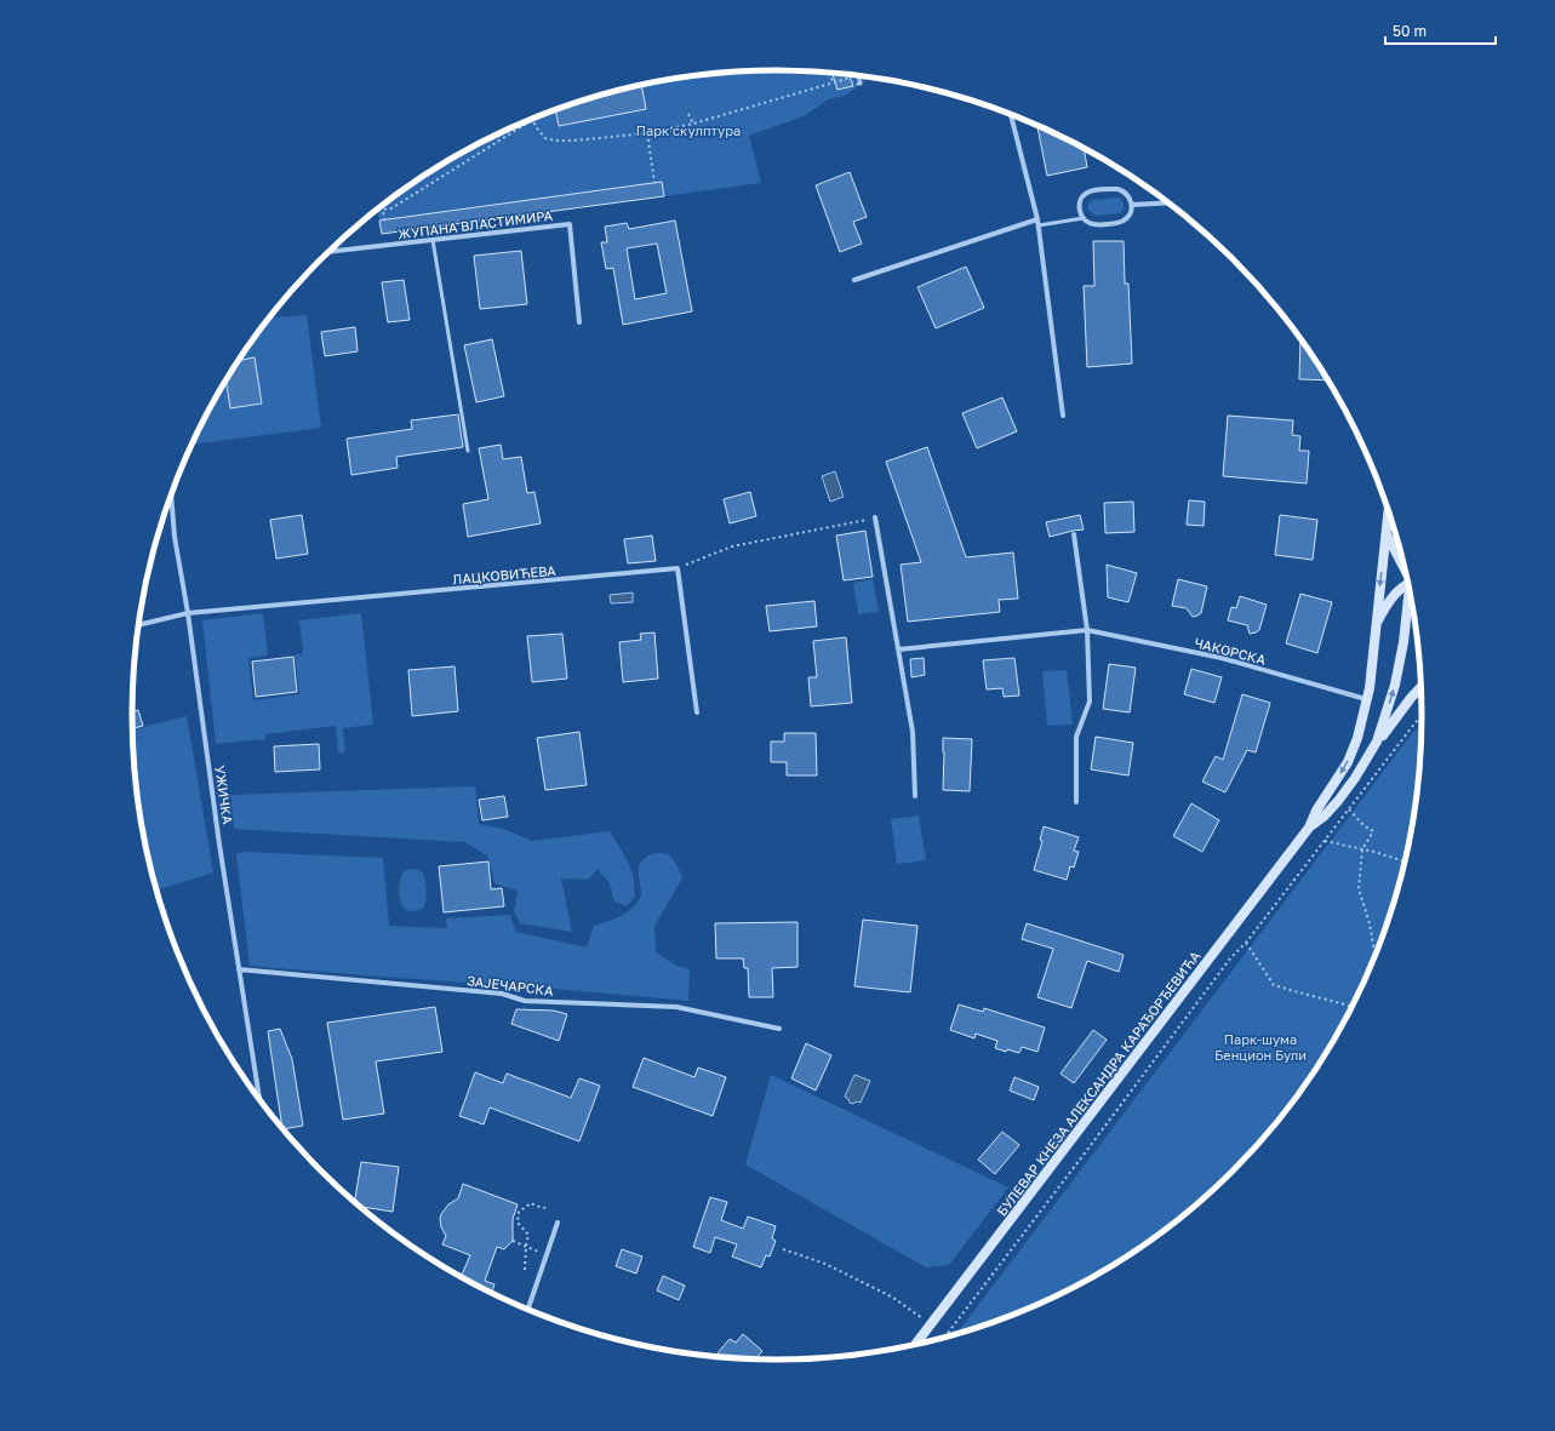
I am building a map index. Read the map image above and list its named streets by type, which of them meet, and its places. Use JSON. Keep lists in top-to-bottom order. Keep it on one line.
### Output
{"streets":{"main road":["БУЛЕВАР КНЕЗА АЛЕКСАНДРА КАРАЂОРЂЕВИЋА"],"street":["ЖУПАНА ВЛАСТИМИРА","ЛАЦКОВИЋЕВА","ЧАКОРСКА","УЖИЧКА","ЗАЈЕЧАРСКА"]},"crossings":[["ЛАЦКОВИЋЕВА","УЖИЧКА"],["ЧАКОРСКА","БУЛЕВАР КНЕЗА АЛЕКСАНДРА КАРАЂОРЂЕВИЋА"],["УЖИЧКА","ЗАЈЕЧАРСКА"]],"parks":["Парк скулптура","Парк-шума Бенцион Були"],"scale_bar":"50 m"}
